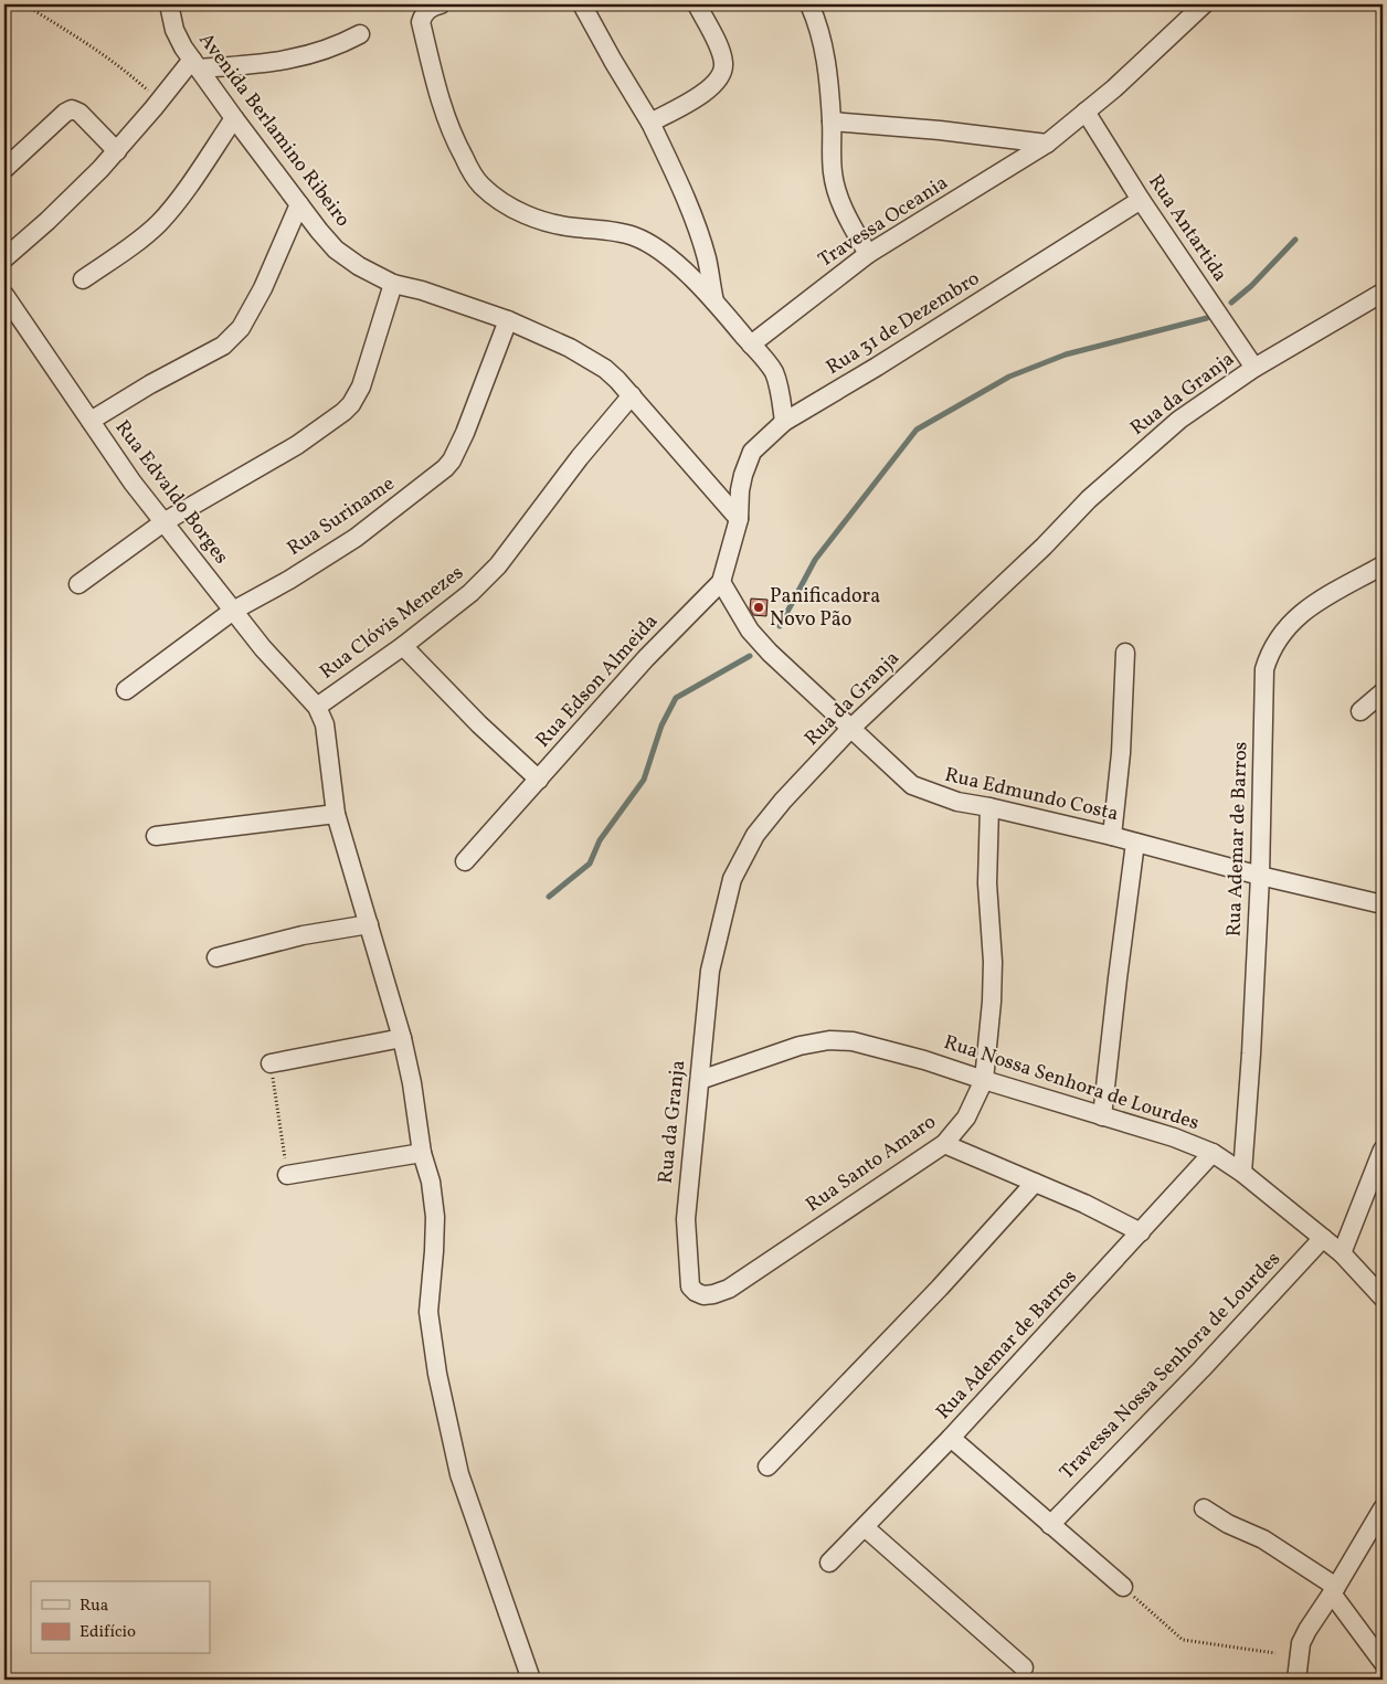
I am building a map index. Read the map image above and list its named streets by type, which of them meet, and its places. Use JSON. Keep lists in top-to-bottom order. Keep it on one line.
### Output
{"streets":{"street":["Avenida Berlamino Ribeiro","Travessa Oceania","Rua Antartida","Rua 31 de Dezembro","Rua da Granja","Rua Edvaldo Borges","Rua Suriname","Rua Clóvis Menezes","Rua Edson Almeida","Rua Edmundo Costa","Rua Ademar de Barros","Rua Nossa Senhora de Lourdes","Rua Santo Amaro","Travessa Nossa Senhora de Lourdes"]},"crossings":[["Avenida Berlamino Ribeiro","Rua 31 de Dezembro"],["Avenida Berlamino Ribeiro","Rua Suriname"],["Avenida Berlamino Ribeiro","Rua Clóvis Menezes"],["Avenida Berlamino Ribeiro","Rua Edson Almeida"],["Rua Antartida","Rua 31 de Dezembro"],["Rua Antartida","Rua da Granja"],["Rua 31 de Dezembro","Rua Edson Almeida"],["Rua da Granja","Rua Edmundo Costa"],["Rua da Granja","Rua Nossa Senhora de Lourdes"],["Rua da Granja","Rua Santo Amaro"],["Rua Edvaldo Borges","Rua Suriname"],["Rua Edvaldo Borges","Rua Clóvis Menezes"],["Rua Edson Almeida","Rua Edmundo Costa"],["Rua Edmundo Costa","Rua Ademar de Barros"],["Rua Edmundo Costa","Rua Santo Amaro"],["Rua Ademar de Barros","Rua Nossa Senhora de Lourdes"],["Rua Nossa Senhora de Lourdes","Rua Santo Amaro"],["Rua Nossa Senhora de Lourdes","Travessa Nossa Senhora de Lourdes"]],"places":["Panificadora Novo Pão"],"legend":["Rua","Edifício"]}
